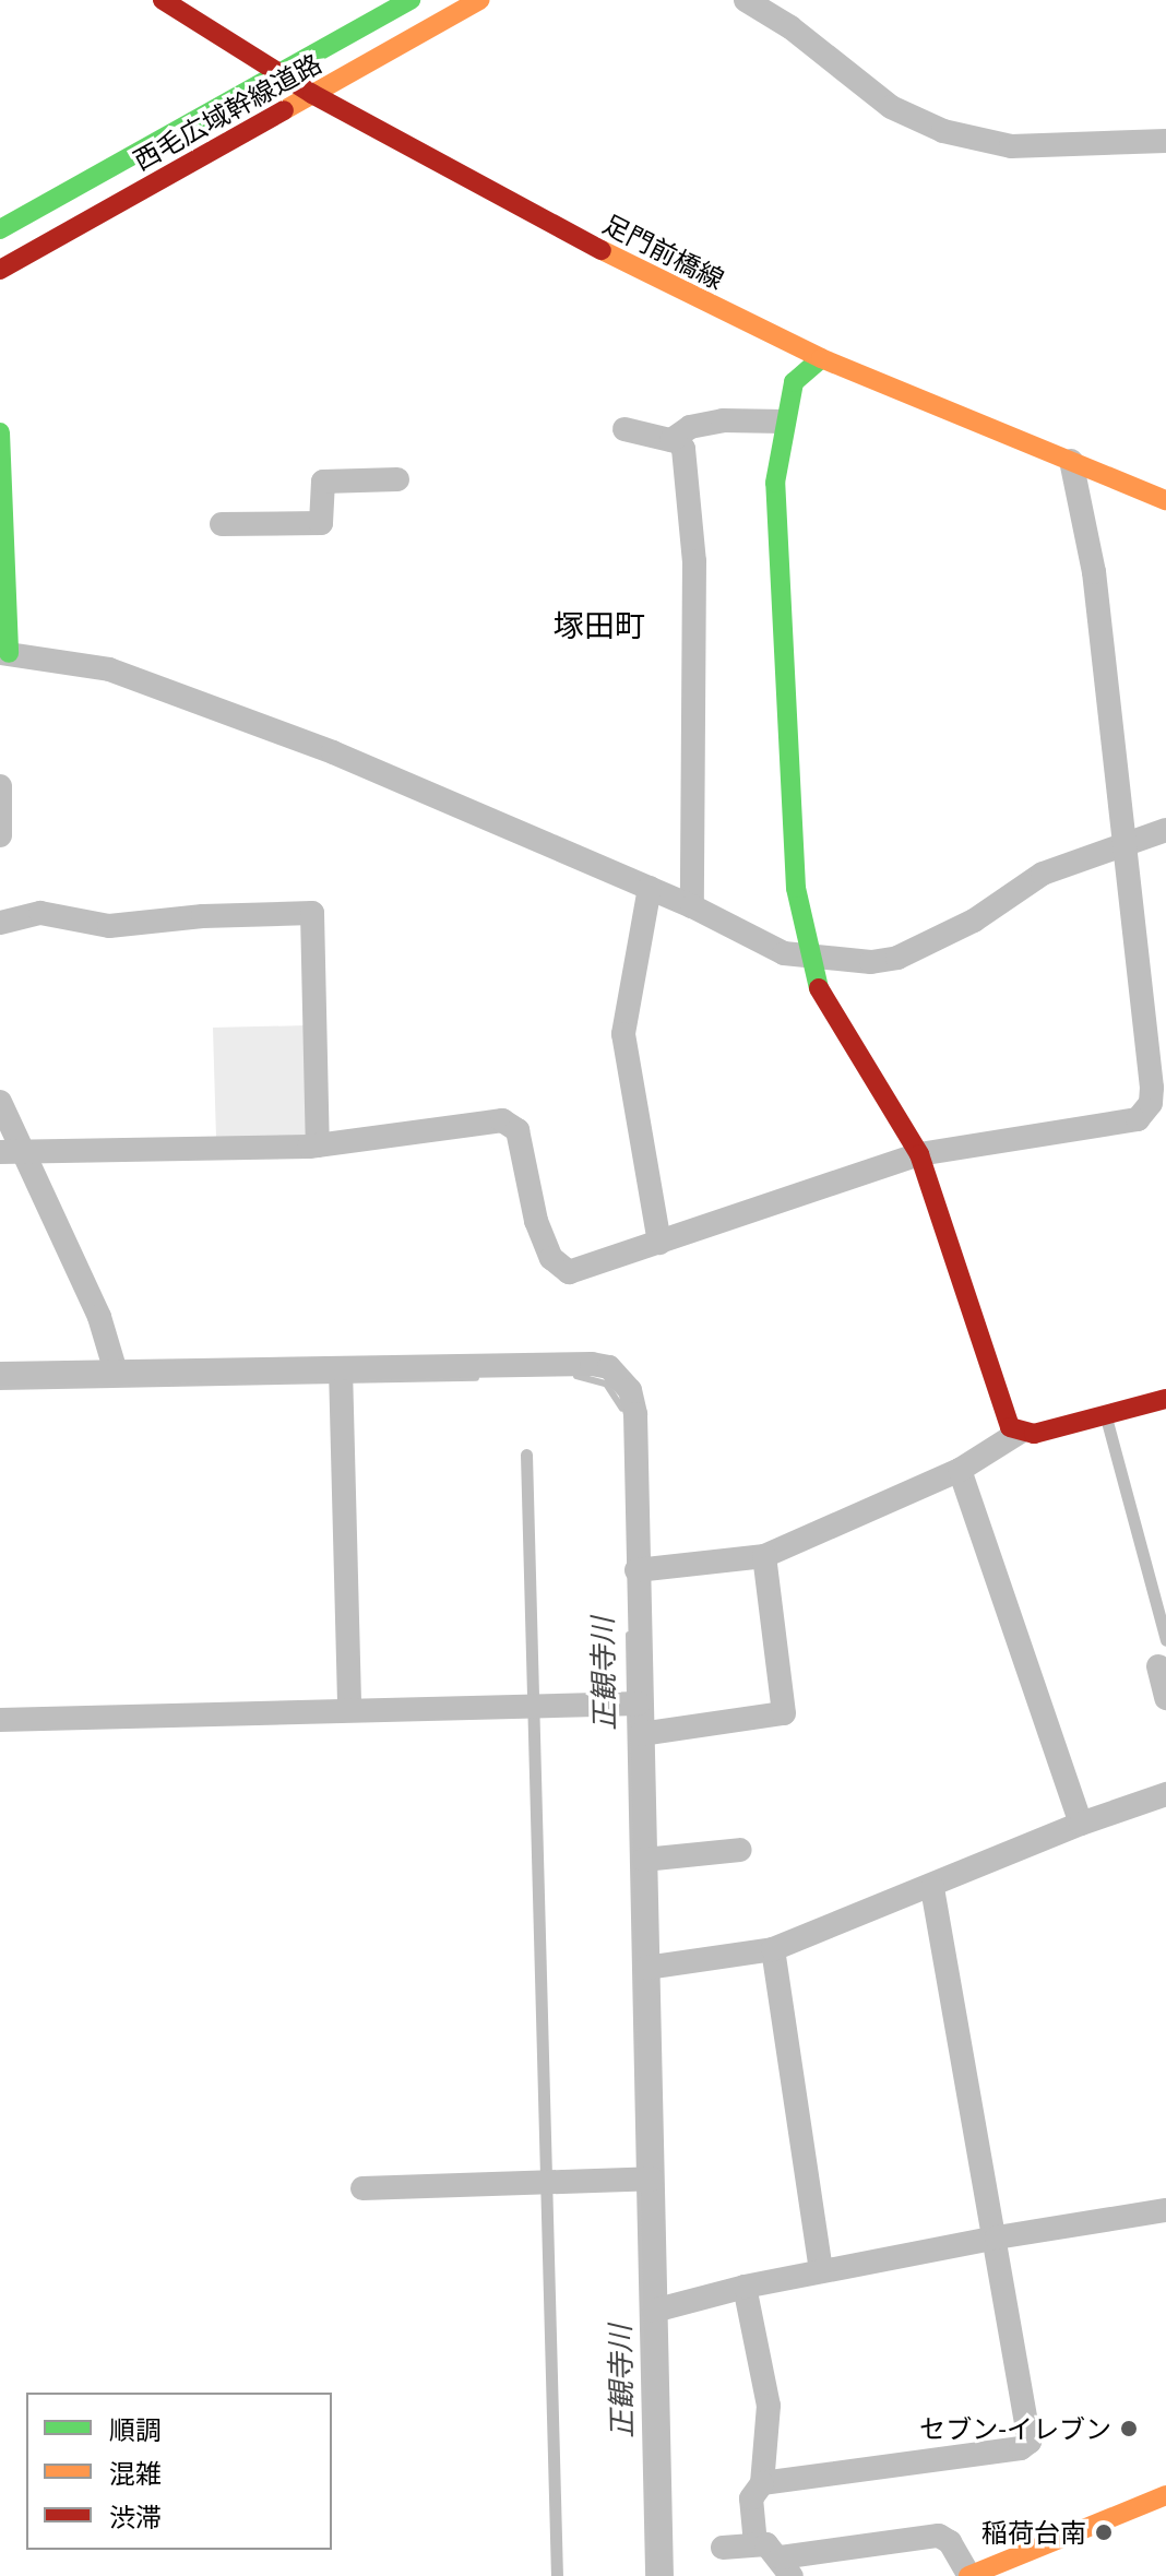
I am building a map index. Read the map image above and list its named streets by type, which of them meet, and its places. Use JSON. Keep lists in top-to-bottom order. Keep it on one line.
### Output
{"streets":{"main road":["西毛広域幹線道路","足門前橋線"]},"crossings":[["西毛広域幹線道路","足門前橋線"]],"districts":["塚田町"],"water":["正観寺川"],"places":["セブン-イレブン","稲荷台南"],"legend":["順調","混雑","渋滞"]}
